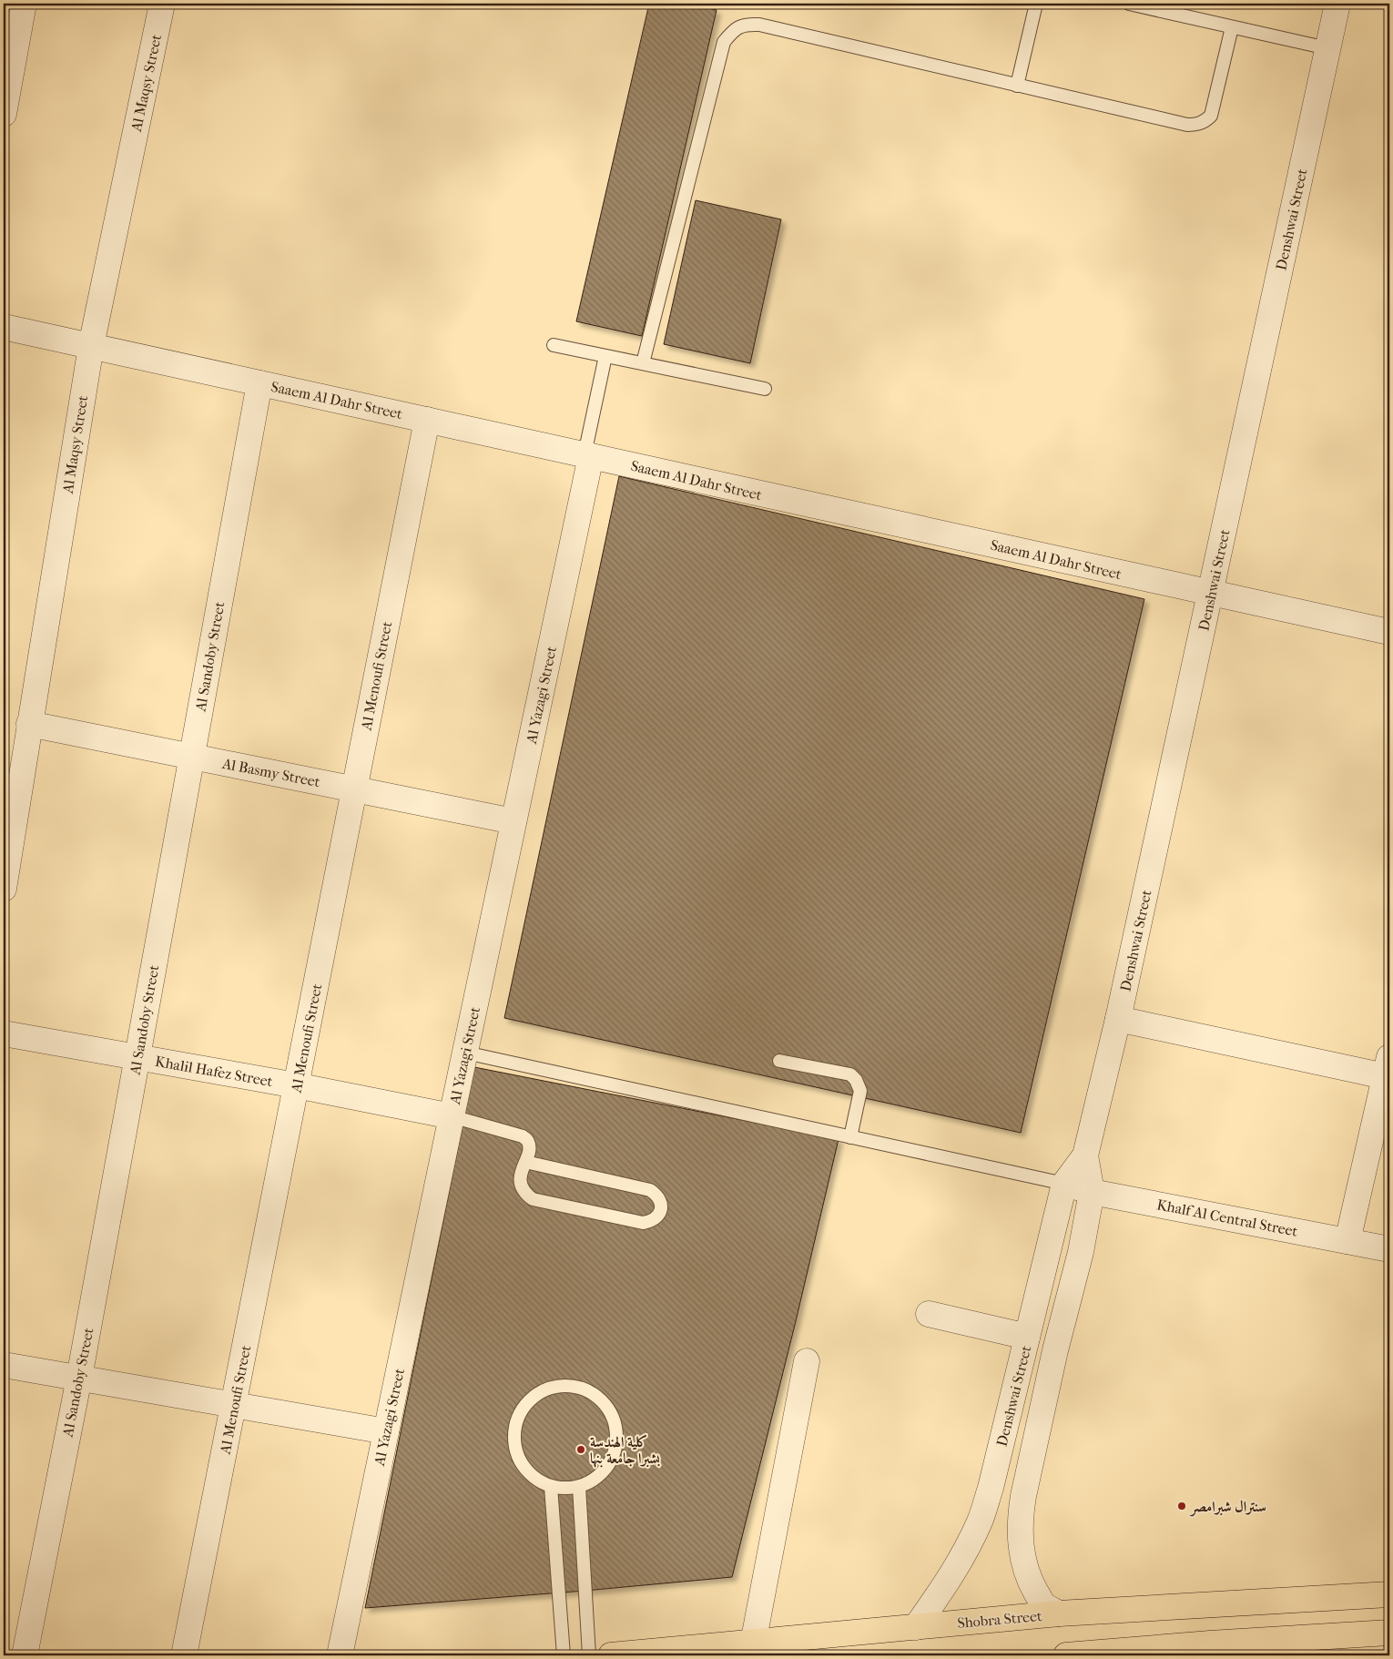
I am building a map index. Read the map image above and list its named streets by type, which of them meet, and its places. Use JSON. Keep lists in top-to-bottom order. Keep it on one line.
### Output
{"streets":{"main road":["Shobra Street"],"street":["Al Maqsy Street","Denshwai Street","Saaem Al Dahr Street","Al Sandoby Street","Al Menoufi Street","Al Yazagi Street","Al Basmy Street","Khalil Hafez Street","Khalf Al Central Street"]},"crossings":[["Al Maqsy Street","Saaem Al Dahr Street"],["Al Maqsy Street","Al Basmy Street"],["Denshwai Street","Saaem Al Dahr Street"],["Denshwai Street","Khalf Al Central Street"],["Denshwai Street","Shobra Street"],["Saaem Al Dahr Street","Al Sandoby Street"],["Saaem Al Dahr Street","Al Menoufi Street"],["Saaem Al Dahr Street","Al Yazagi Street"],["Al Sandoby Street","Al Basmy Street"],["Al Sandoby Street","Khalil Hafez Street"],["Al Menoufi Street","Al Basmy Street"],["Al Menoufi Street","Khalil Hafez Street"],["Al Yazagi Street","Al Basmy Street"],["Al Yazagi Street","Khalil Hafez Street"]],"places":["كلية الهندسة بشبرا جامعة بنها","سنترال شبرامصر"]}
